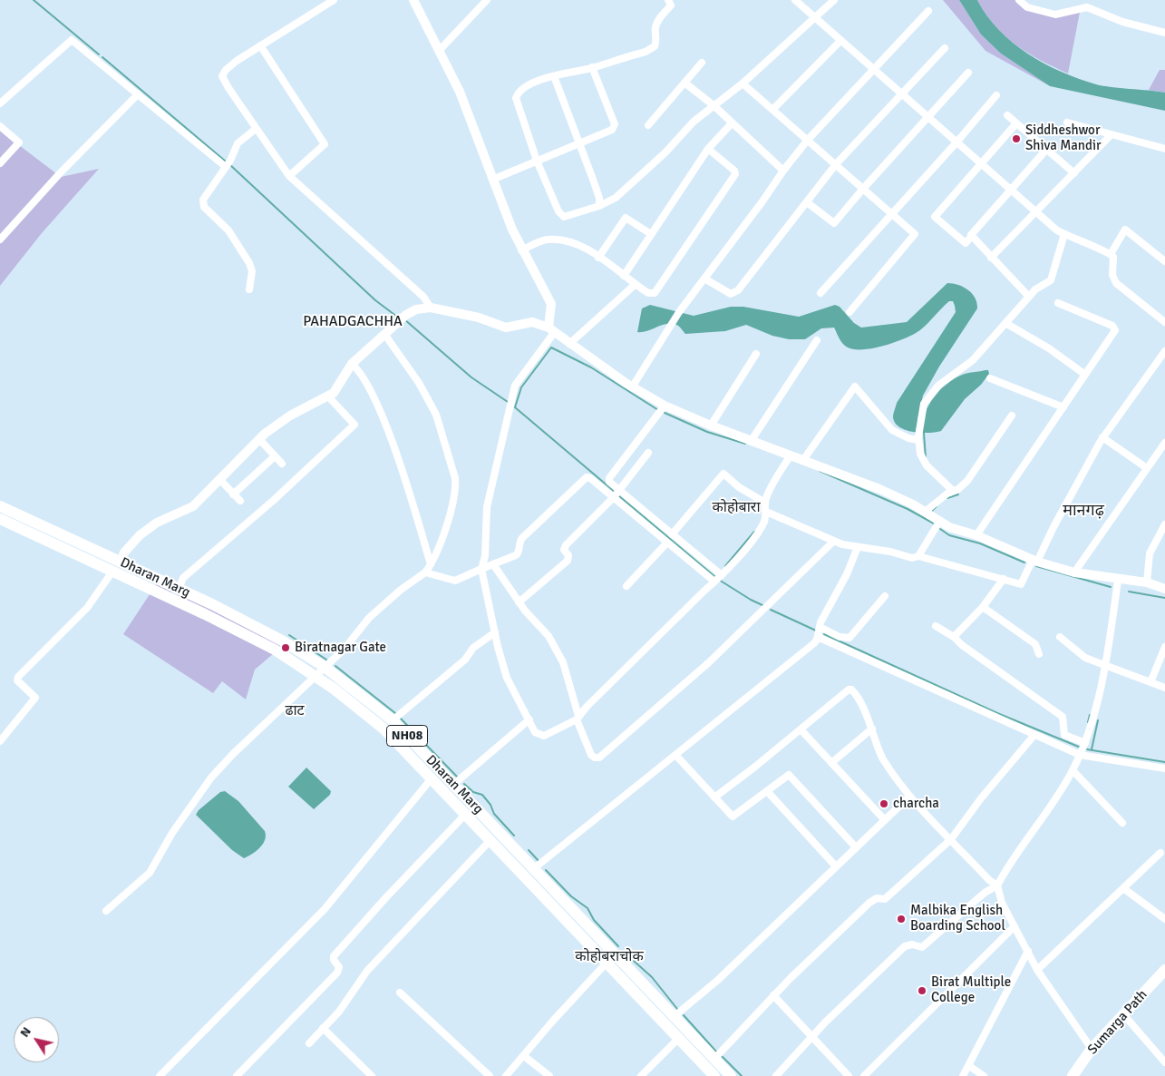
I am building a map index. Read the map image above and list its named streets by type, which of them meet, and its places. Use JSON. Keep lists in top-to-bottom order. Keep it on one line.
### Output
{"streets":{"main road":["Dharan Marg","NH08","Sumarga Path"]},"districts":["PAHADGACHHA","कोहोबारा","मानगढ़","ढाट","कोहोबराचोक"],"places":["Siddheshwor Shiva Mandir","Biratnagar Gate","charcha","Malbika English Boarding School","Birat Multiple College"],"north":"top left"}
